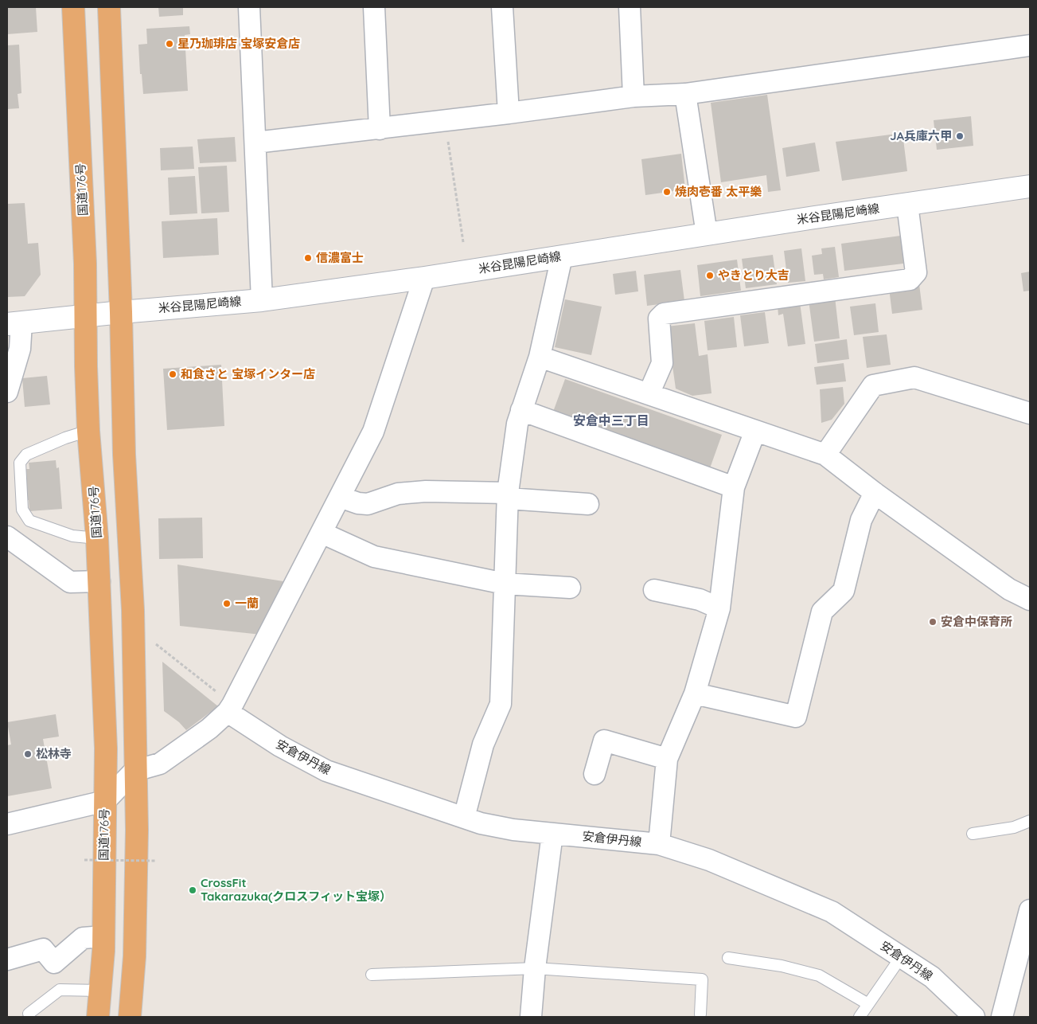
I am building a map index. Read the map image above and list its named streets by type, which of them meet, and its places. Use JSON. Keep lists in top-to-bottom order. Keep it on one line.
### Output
{"streets":{"highway":["国道176号"],"main road":["米谷昆陽尼崎線"],"street":["安倉伊丹線"]},"crossings":[["国道176号","米谷昆陽尼崎線"]],"districts":["安倉中三丁目"],"places":["星乃珈琲店 宝塚安倉店","JA兵庫六甲","焼肉壱番 太平樂","信濃富士","やきとり大吉","和食さと 宝塚インター店","一蘭","安倉中保育所","松林寺","CrossFit Takarazuka(クロスフィット宝塚）"]}
